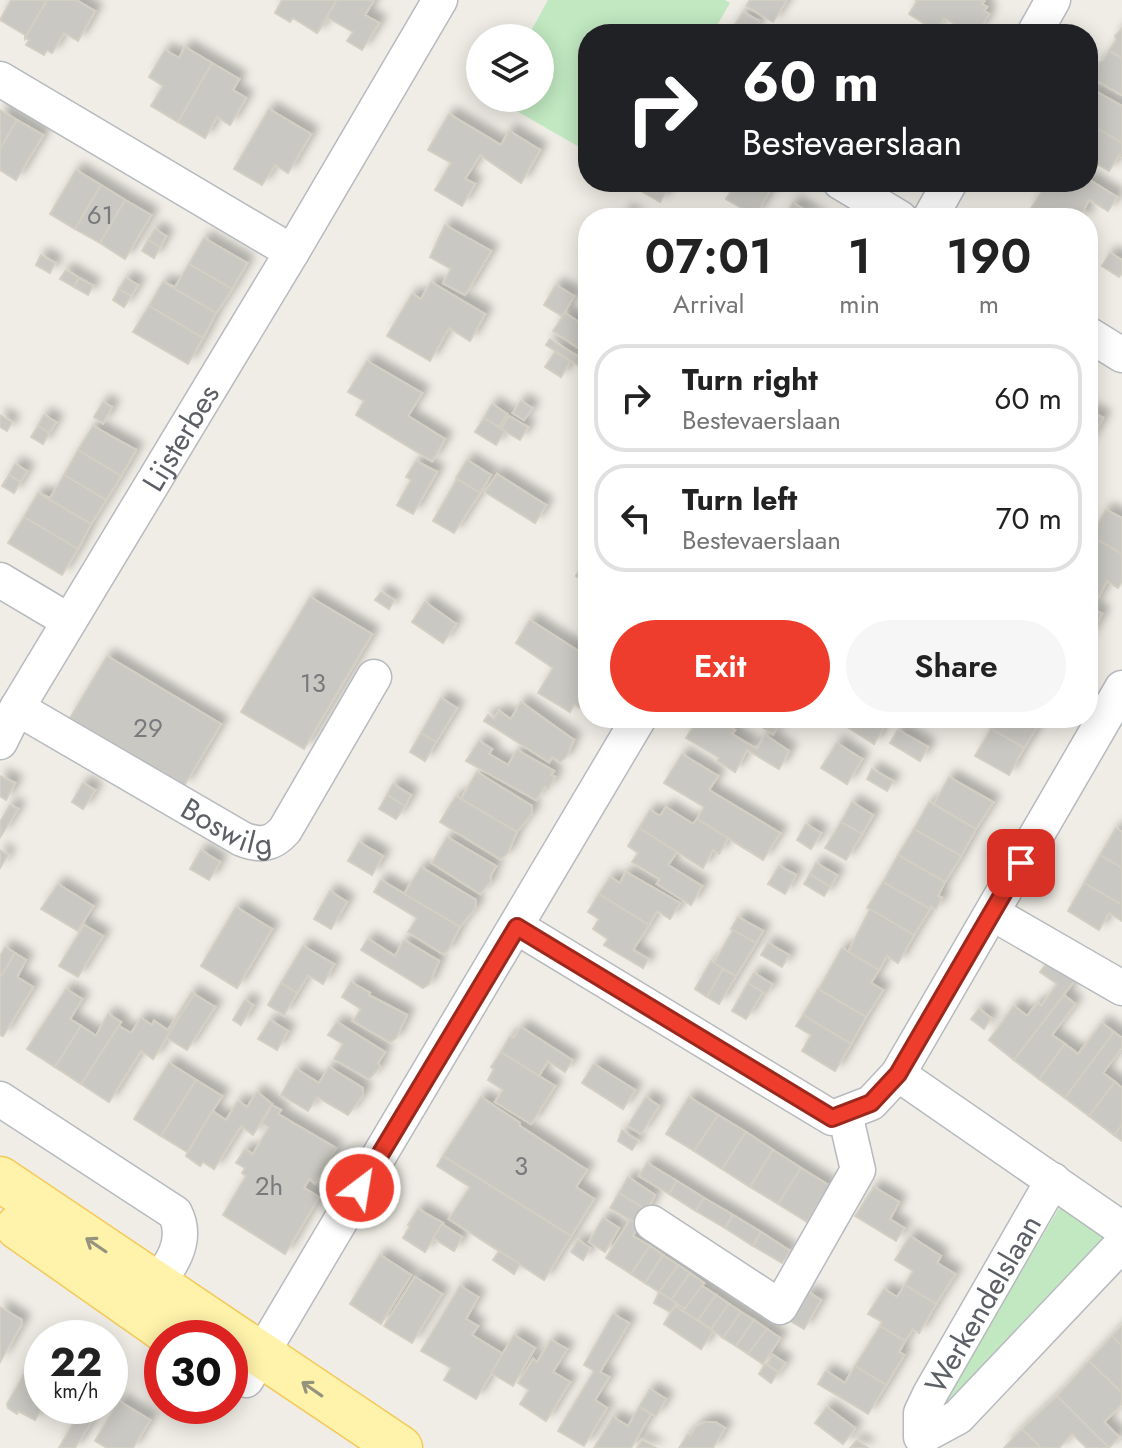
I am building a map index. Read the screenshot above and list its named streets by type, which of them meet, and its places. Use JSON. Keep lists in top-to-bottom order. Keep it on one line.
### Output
{"streets":{"street":["Lijsterbes","Boswilg","Werkendelslaan"]},"crossings":[["Lijsterbes","Boswilg"]],"house_numbers":["61","13","29","3","2h"],"page":{"turn":["60 m","Bestevaerslaan"],"eta":["07:01","Arrival","1","min","190","m"],"list":[{"name":"Turn right","note":"Bestevaerslaan","value":"60 m"},{"name":"Turn left","note":"Bestevaerslaan","value":"70 m"}],"buttons":["Exit","Share"],"speed":"22 km/h","limit":"30"}}
